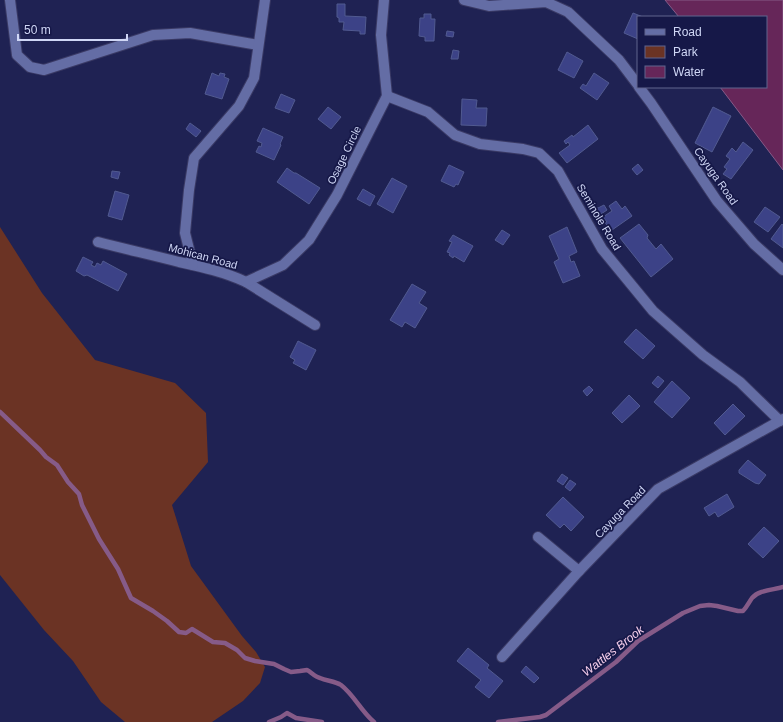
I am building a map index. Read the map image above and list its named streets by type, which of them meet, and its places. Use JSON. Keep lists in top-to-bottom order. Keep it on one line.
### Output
{"streets":{"street":["Osage Circle","Cayuga Road","Seminole Road","Mohican Road"]},"crossings":[["Osage Circle","Seminole Road"],["Osage Circle","Mohican Road"],["Cayuga Road","Seminole Road"]],"water":["Wattles Brook"],"legend":["Road","Park","Water"],"scale_bar":"50 m"}
